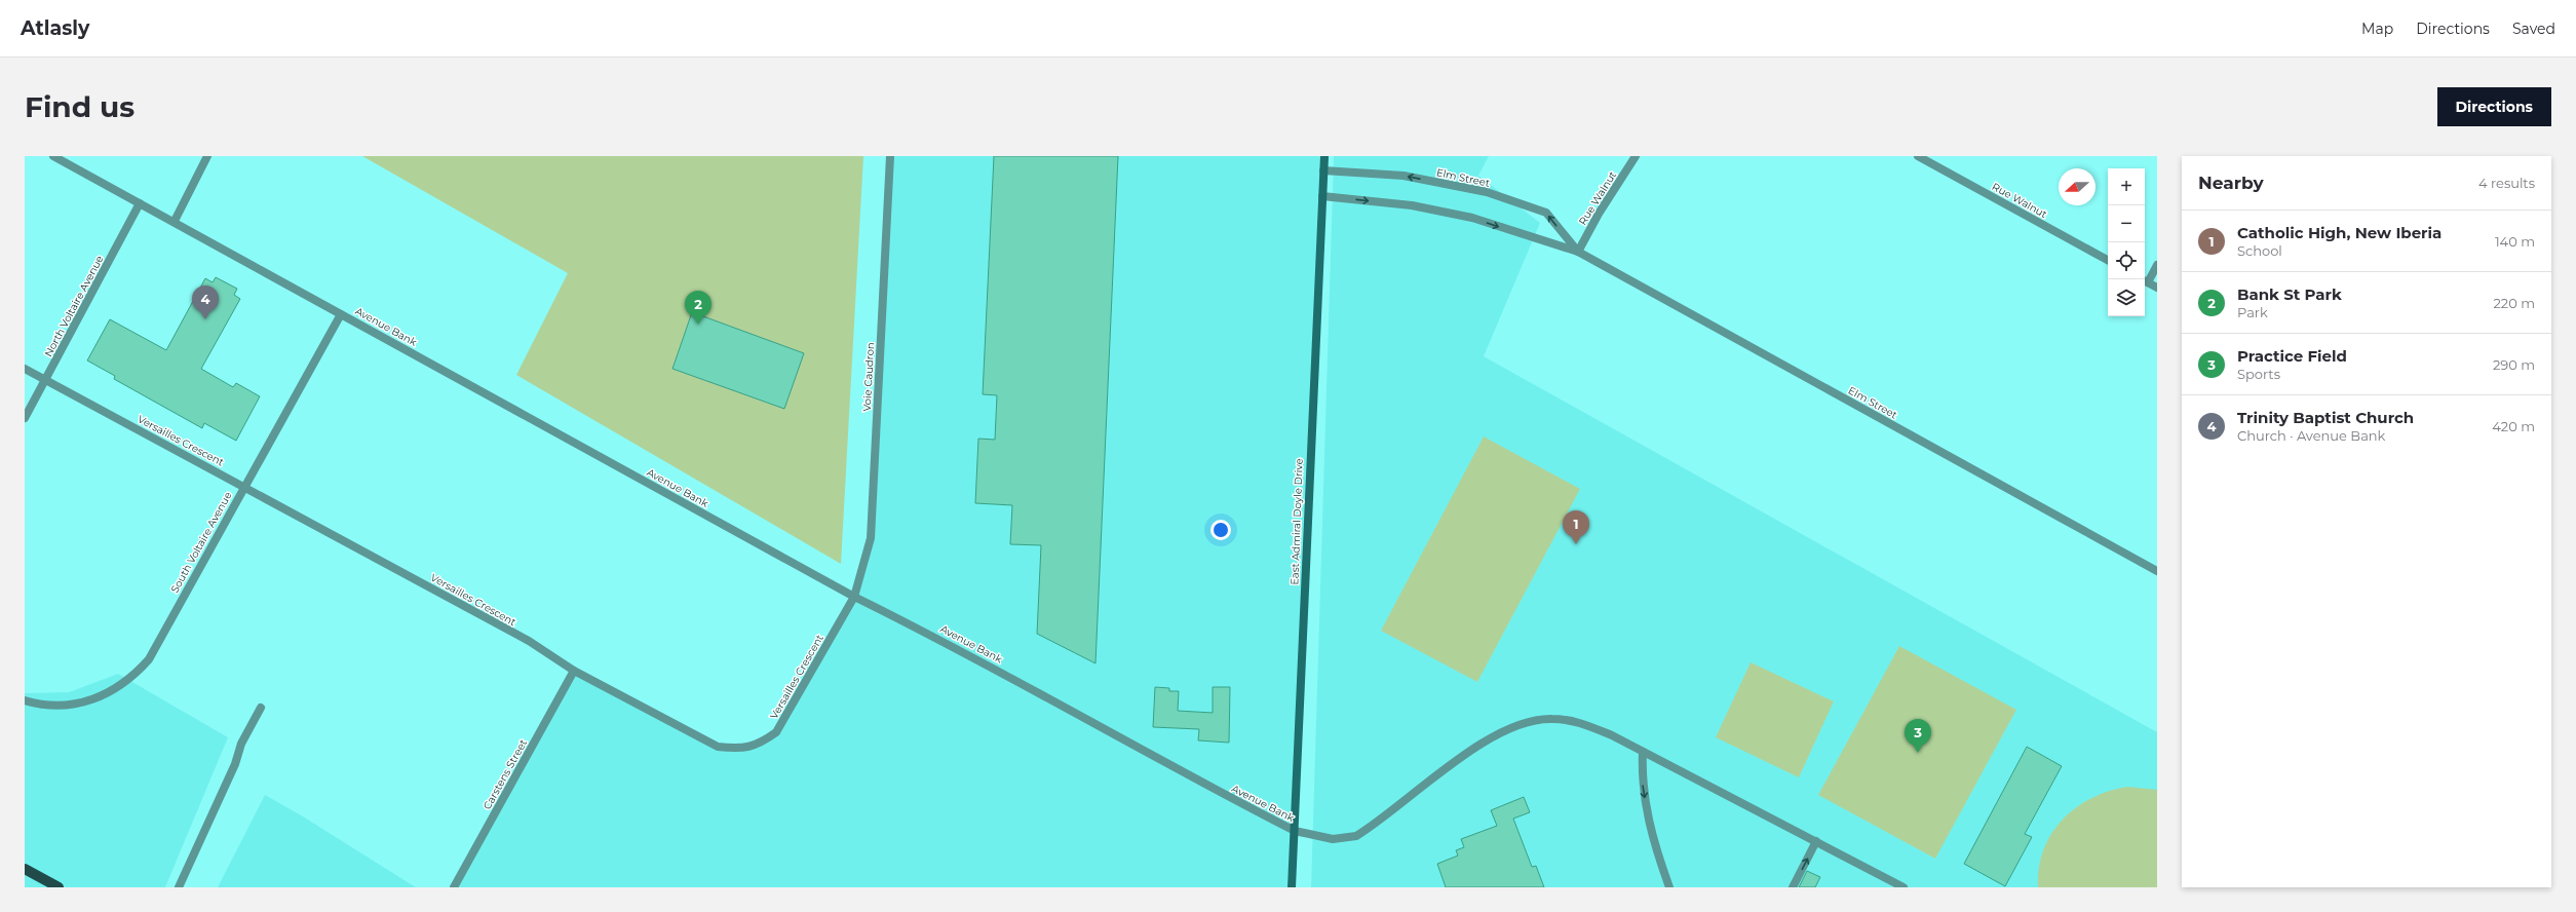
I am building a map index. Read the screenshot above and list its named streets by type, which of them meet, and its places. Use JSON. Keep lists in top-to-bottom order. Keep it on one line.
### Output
{"streets":{"main road":["East Admiral Doyle Drive"],"street":["Elm Street","Rue Walnut","North Voltaire Avenue","Avenue Bank","Voie Caudron","Versailles Crescent","South Voltaire Avenue","Carstens Street"]},"crossings":[["Elm Street","Rue Walnut"],["Elm Street","East Admiral Doyle Drive"],["North Voltaire Avenue","Avenue Bank"],["North Voltaire Avenue","Versailles Crescent"],["Avenue Bank","Voie Caudron"],["Avenue Bank","Versailles Crescent"],["Avenue Bank","East Admiral Doyle Drive"],["Avenue Bank","South Voltaire Avenue"],["Voie Caudron","Versailles Crescent"],["Versailles Crescent","South Voltaire Avenue"],["Versailles Crescent","Carstens Street"]],"north":"left","page":{"header":"Atlasly","nav":["Map","Directions","Saved"],"buttons":"Directions","title":"Find us","heading":["Nearby","4 results"],"map_buttons":["+","−"],"list":[{"mark":"1","name":"Catholic High, New Iberia","note":"School","value":"140 m"},{"mark":"2","name":"Bank St Park","note":"Park","value":"220 m"},{"mark":"3","name":"Practice Field","note":"Sports","value":"290 m"},{"mark":"4","name":"Trinity Baptist Church","note":"Church · Avenue Bank","value":"420 m"}],"pins":["4","2","1","3"]}}
